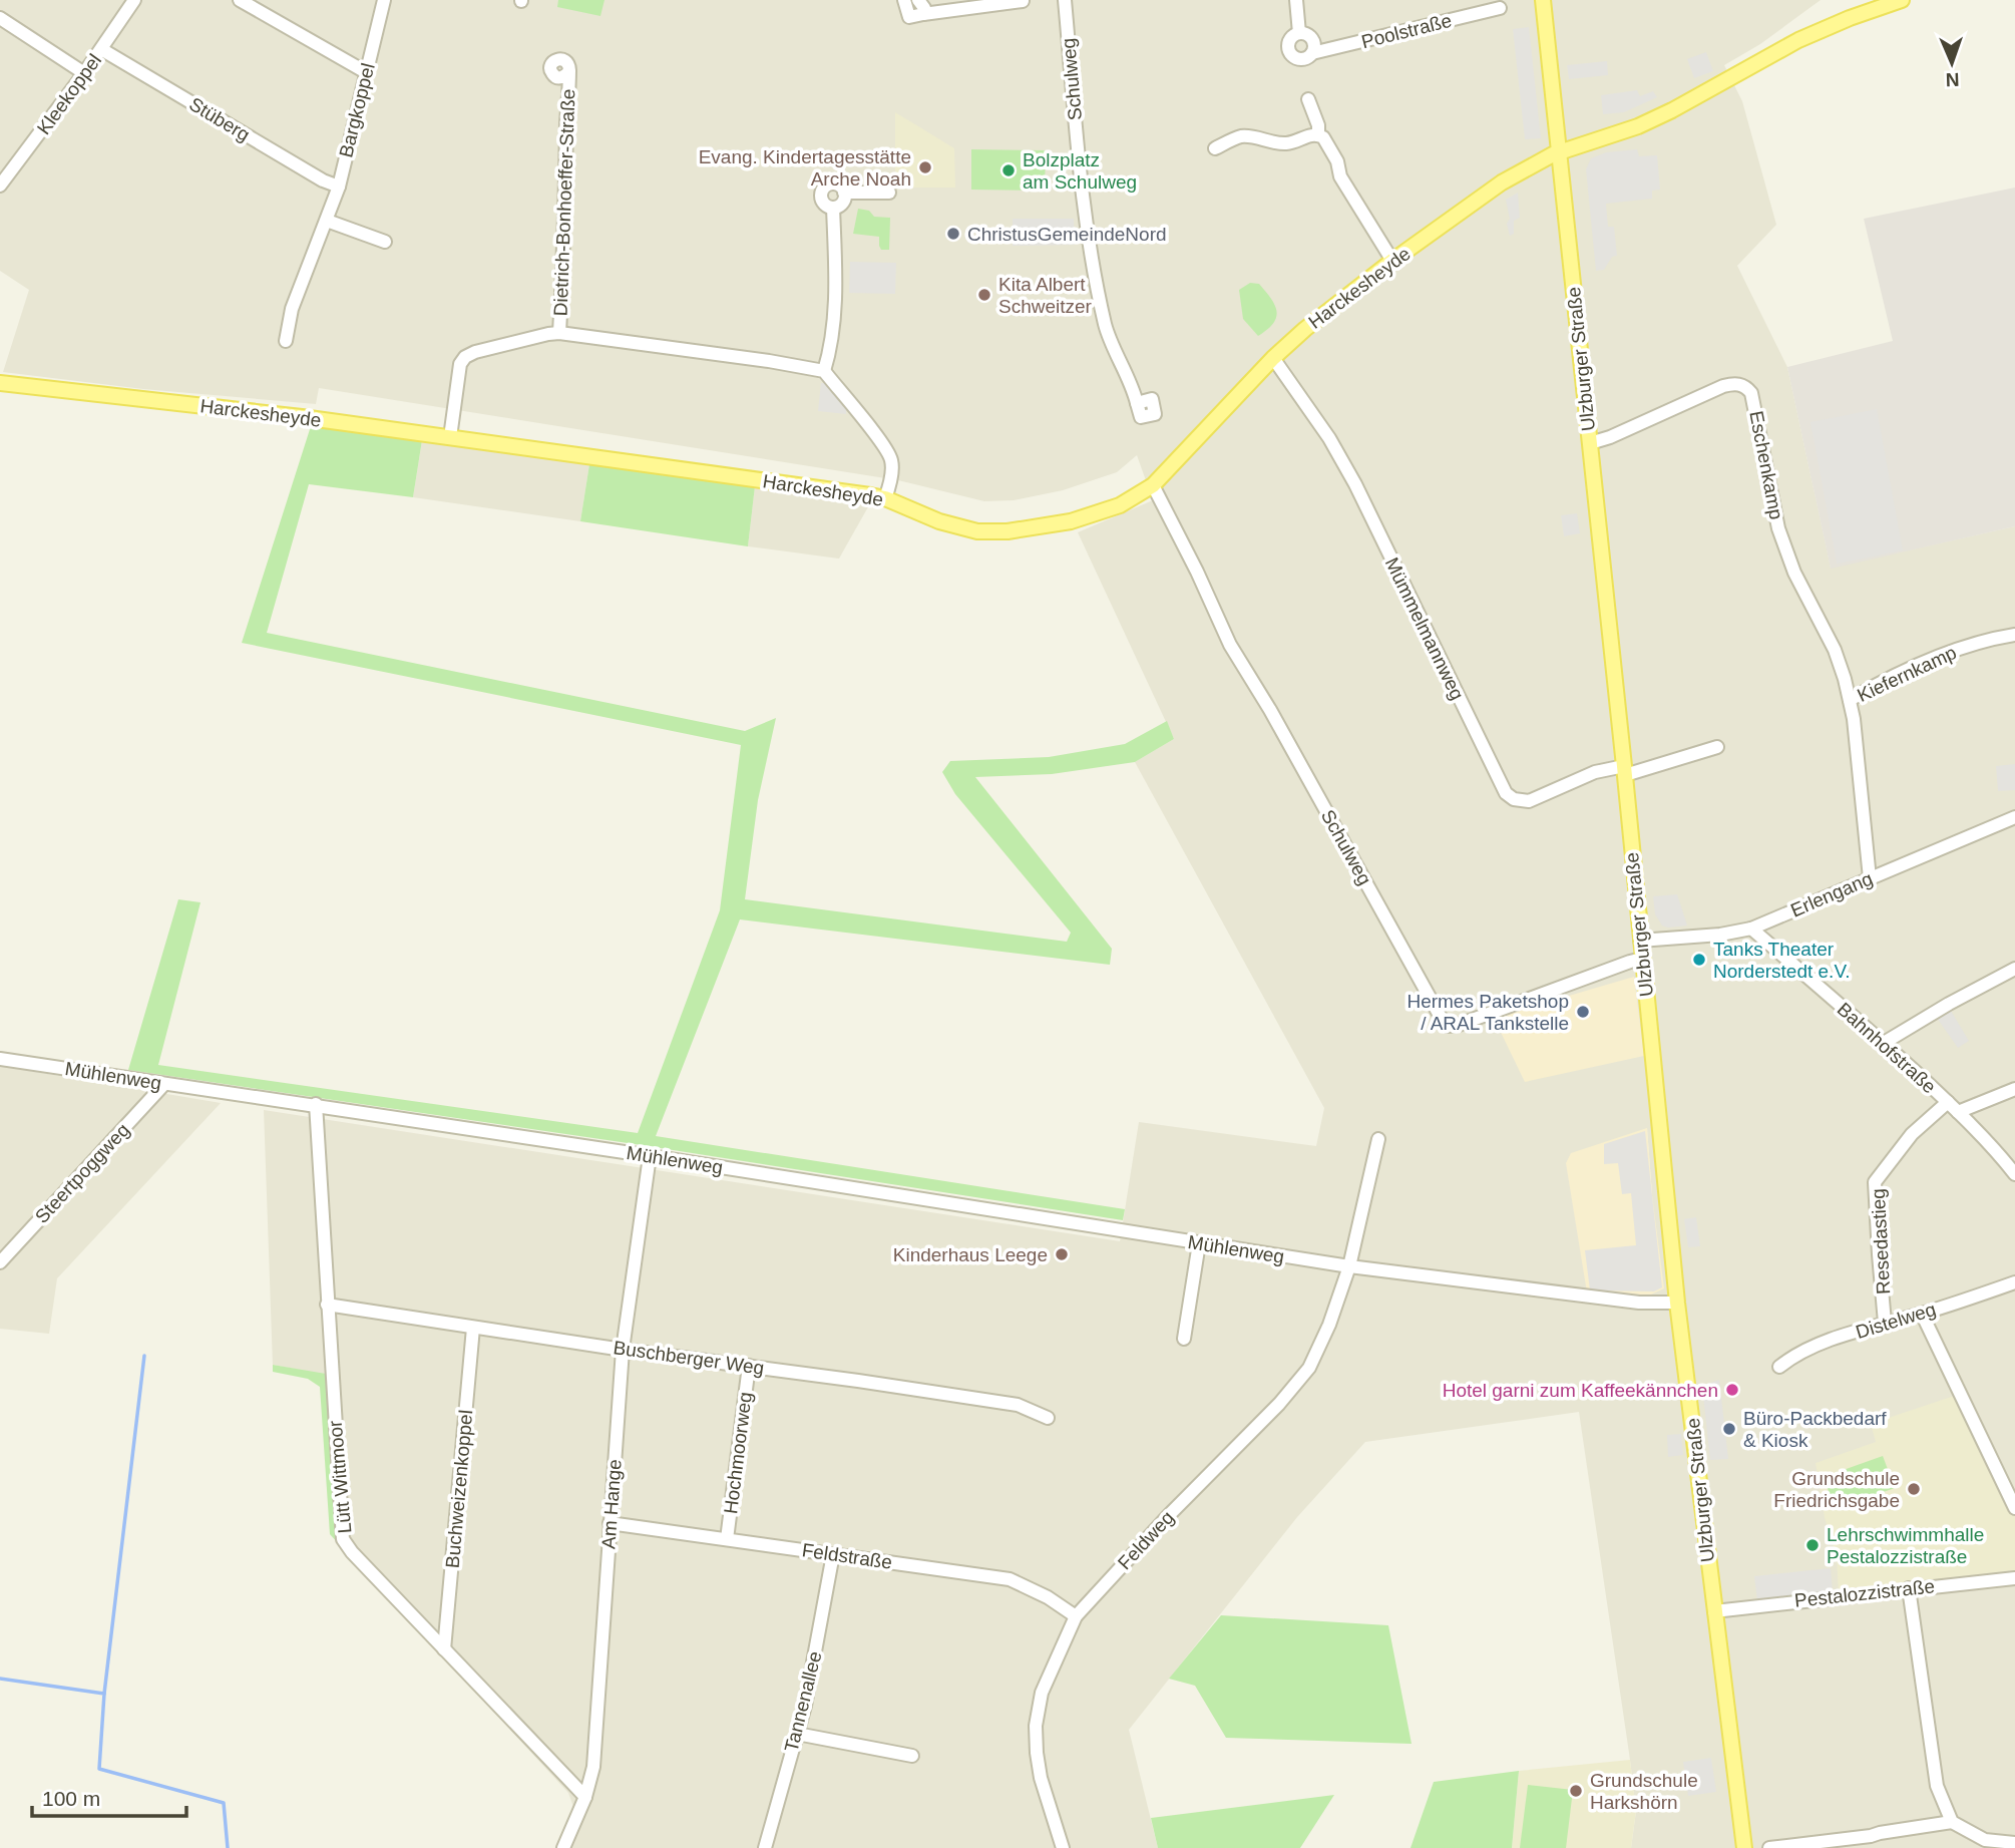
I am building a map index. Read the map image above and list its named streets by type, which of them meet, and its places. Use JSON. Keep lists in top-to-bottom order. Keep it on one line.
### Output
{"streets":{"main road":["Harckesheyde","Ulzburger Straße"],"street":["Poolstraße","Schulweg","Kleekoppel","Bargkoppel","Stüberg","Dietrich-Bonhoeffer-Straße","Eschenkamp","Mümmelmannweg","Kiefernkamp","Erlengang","Bahnhofstraße","Mühlenweg","Steertpoggweg","Resedastieg","Distelweg","Buschberger Weg","Hochmoorweg","Lütt Wittmoor","Buchweizenkoppel","Am Hange","Feldweg","Feldstraße","Pestalozzistraße","Tannenallee"]},"crossings":[["Schulweg","Harckesheyde"],["Schulweg","Ulzburger Straße"],["Kleekoppel","Stüberg"],["Bargkoppel","Stüberg"],["Harckesheyde","Ulzburger Straße"],["Harckesheyde","Mümmelmannweg"],["Ulzburger Straße","Eschenkamp"],["Ulzburger Straße","Mümmelmannweg"],["Ulzburger Straße","Erlengang"],["Ulzburger Straße","Mühlenweg"],["Ulzburger Straße","Pestalozzistraße"],["Eschenkamp","Kiefernkamp"],["Kiefernkamp","Erlengang"],["Erlengang","Bahnhofstraße"],["Bahnhofstraße","Resedastieg"],["Mühlenweg","Steertpoggweg"],["Mühlenweg","Lütt Wittmoor"],["Mühlenweg","Am Hange"],["Mühlenweg","Feldweg"],["Resedastieg","Distelweg"],["Buschberger Weg","Hochmoorweg"],["Buschberger Weg","Lütt Wittmoor"],["Buschberger Weg","Buchweizenkoppel"],["Buschberger Weg","Am Hange"],["Hochmoorweg","Feldstraße"],["Lütt Wittmoor","Buchweizenkoppel"],["Lütt Wittmoor","Am Hange"],["Am Hange","Feldstraße"],["Feldweg","Feldstraße"],["Feldstraße","Tannenallee"]],"places":["Evang. Kindertagesstätte Arche Noah","Bolzplatz am Schulweg","ChristusGemeindeNord","Kita Albert Schweitzer","Tanks Theater Norderstedt e.V.","Hermes Paketshop / ARAL Tankstelle","Kinderhaus Leege","Hotel garni zum Kaffeekännchen","Büro-Packbedarf & Kiosk","Grundschule Friedrichsgabe","Lehrschwimmhalle Pestalozzistraße","Grundschule Harkshörn"],"scale_bar":"100 m","north":"bottom"}
